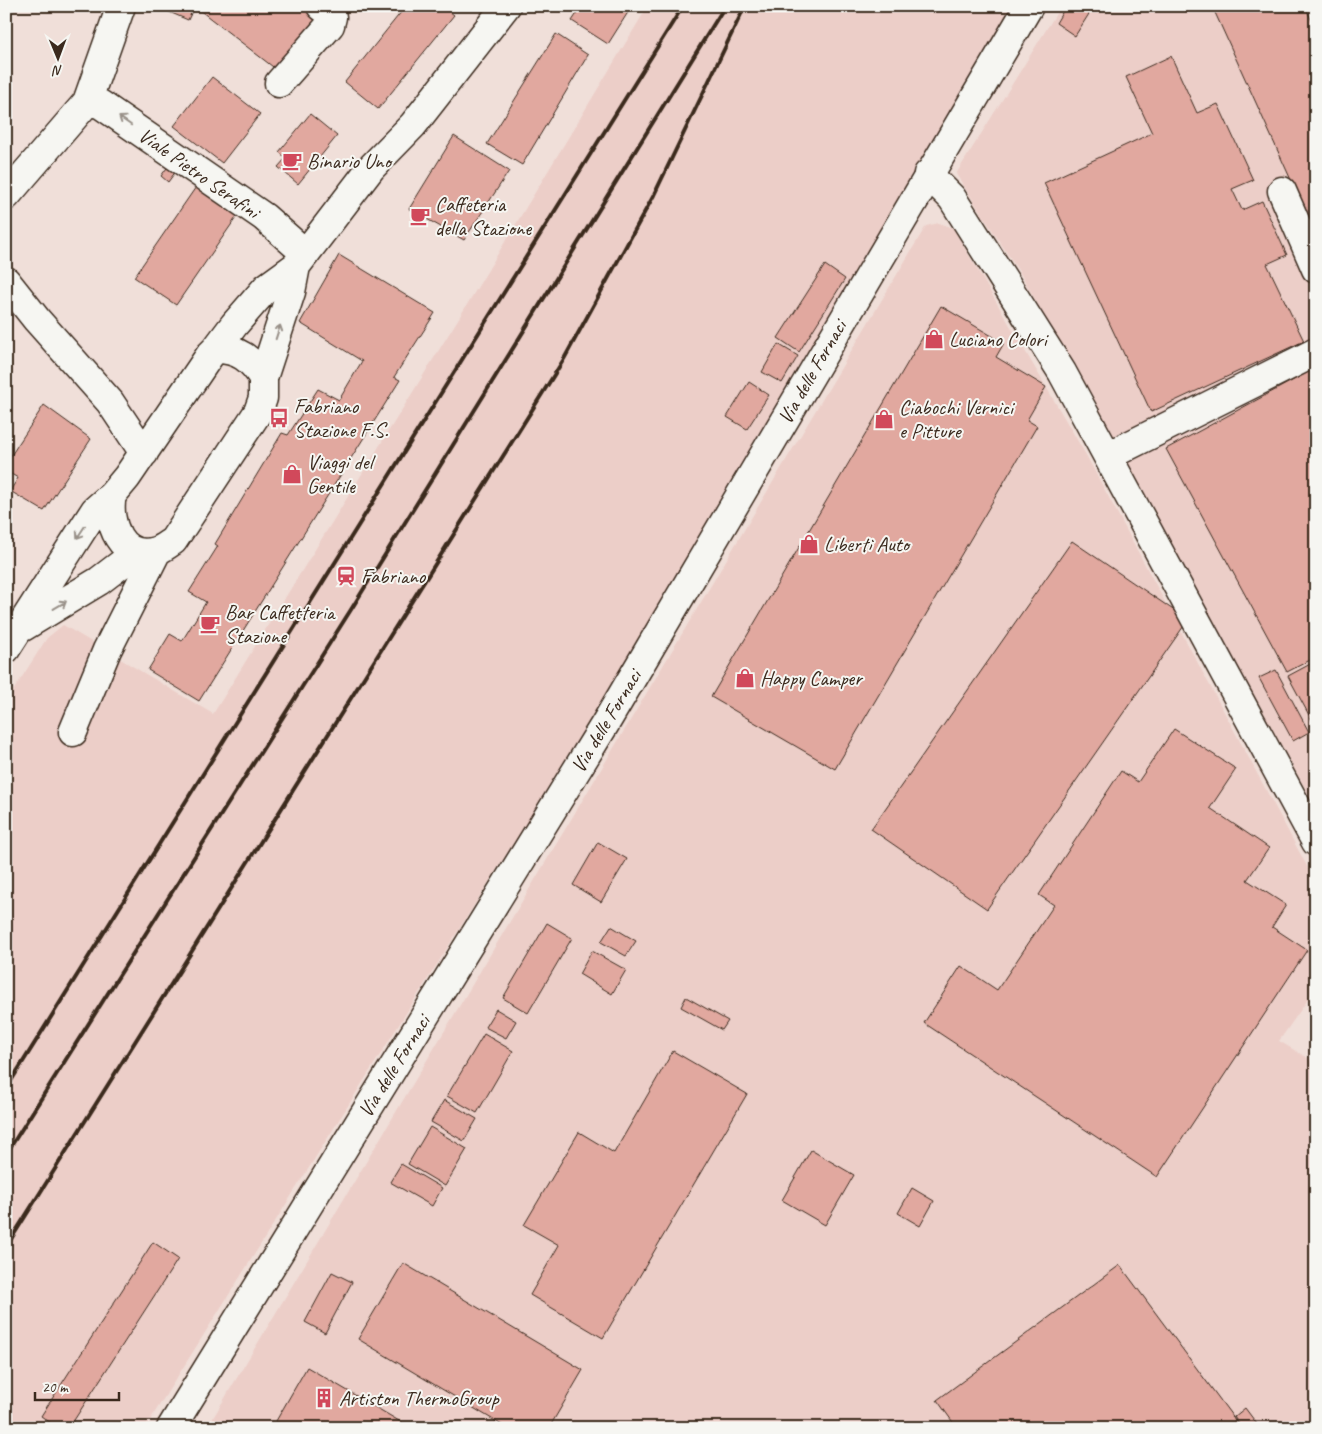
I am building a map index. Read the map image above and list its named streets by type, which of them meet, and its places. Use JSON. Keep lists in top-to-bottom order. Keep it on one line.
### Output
{"streets":{"street":["Viale Pietro Serafini","Via delle Fornaci"]},"places":{"cafe":["Binario Uno","Caffeteria della Stazione","Bar Caffetteria Stazione"],"shop":["Luciano Colori","Ciabochi Vernici e Pitture","Viaggi del Gentile","Liberti Auto","Happy Camper"],"bus stop":["Fabriano Stazione F.S."],"station":["Fabriano"],"building":["Artiston ThermoGroup"]},"scale_bar":"20 m","north":"bottom"}
